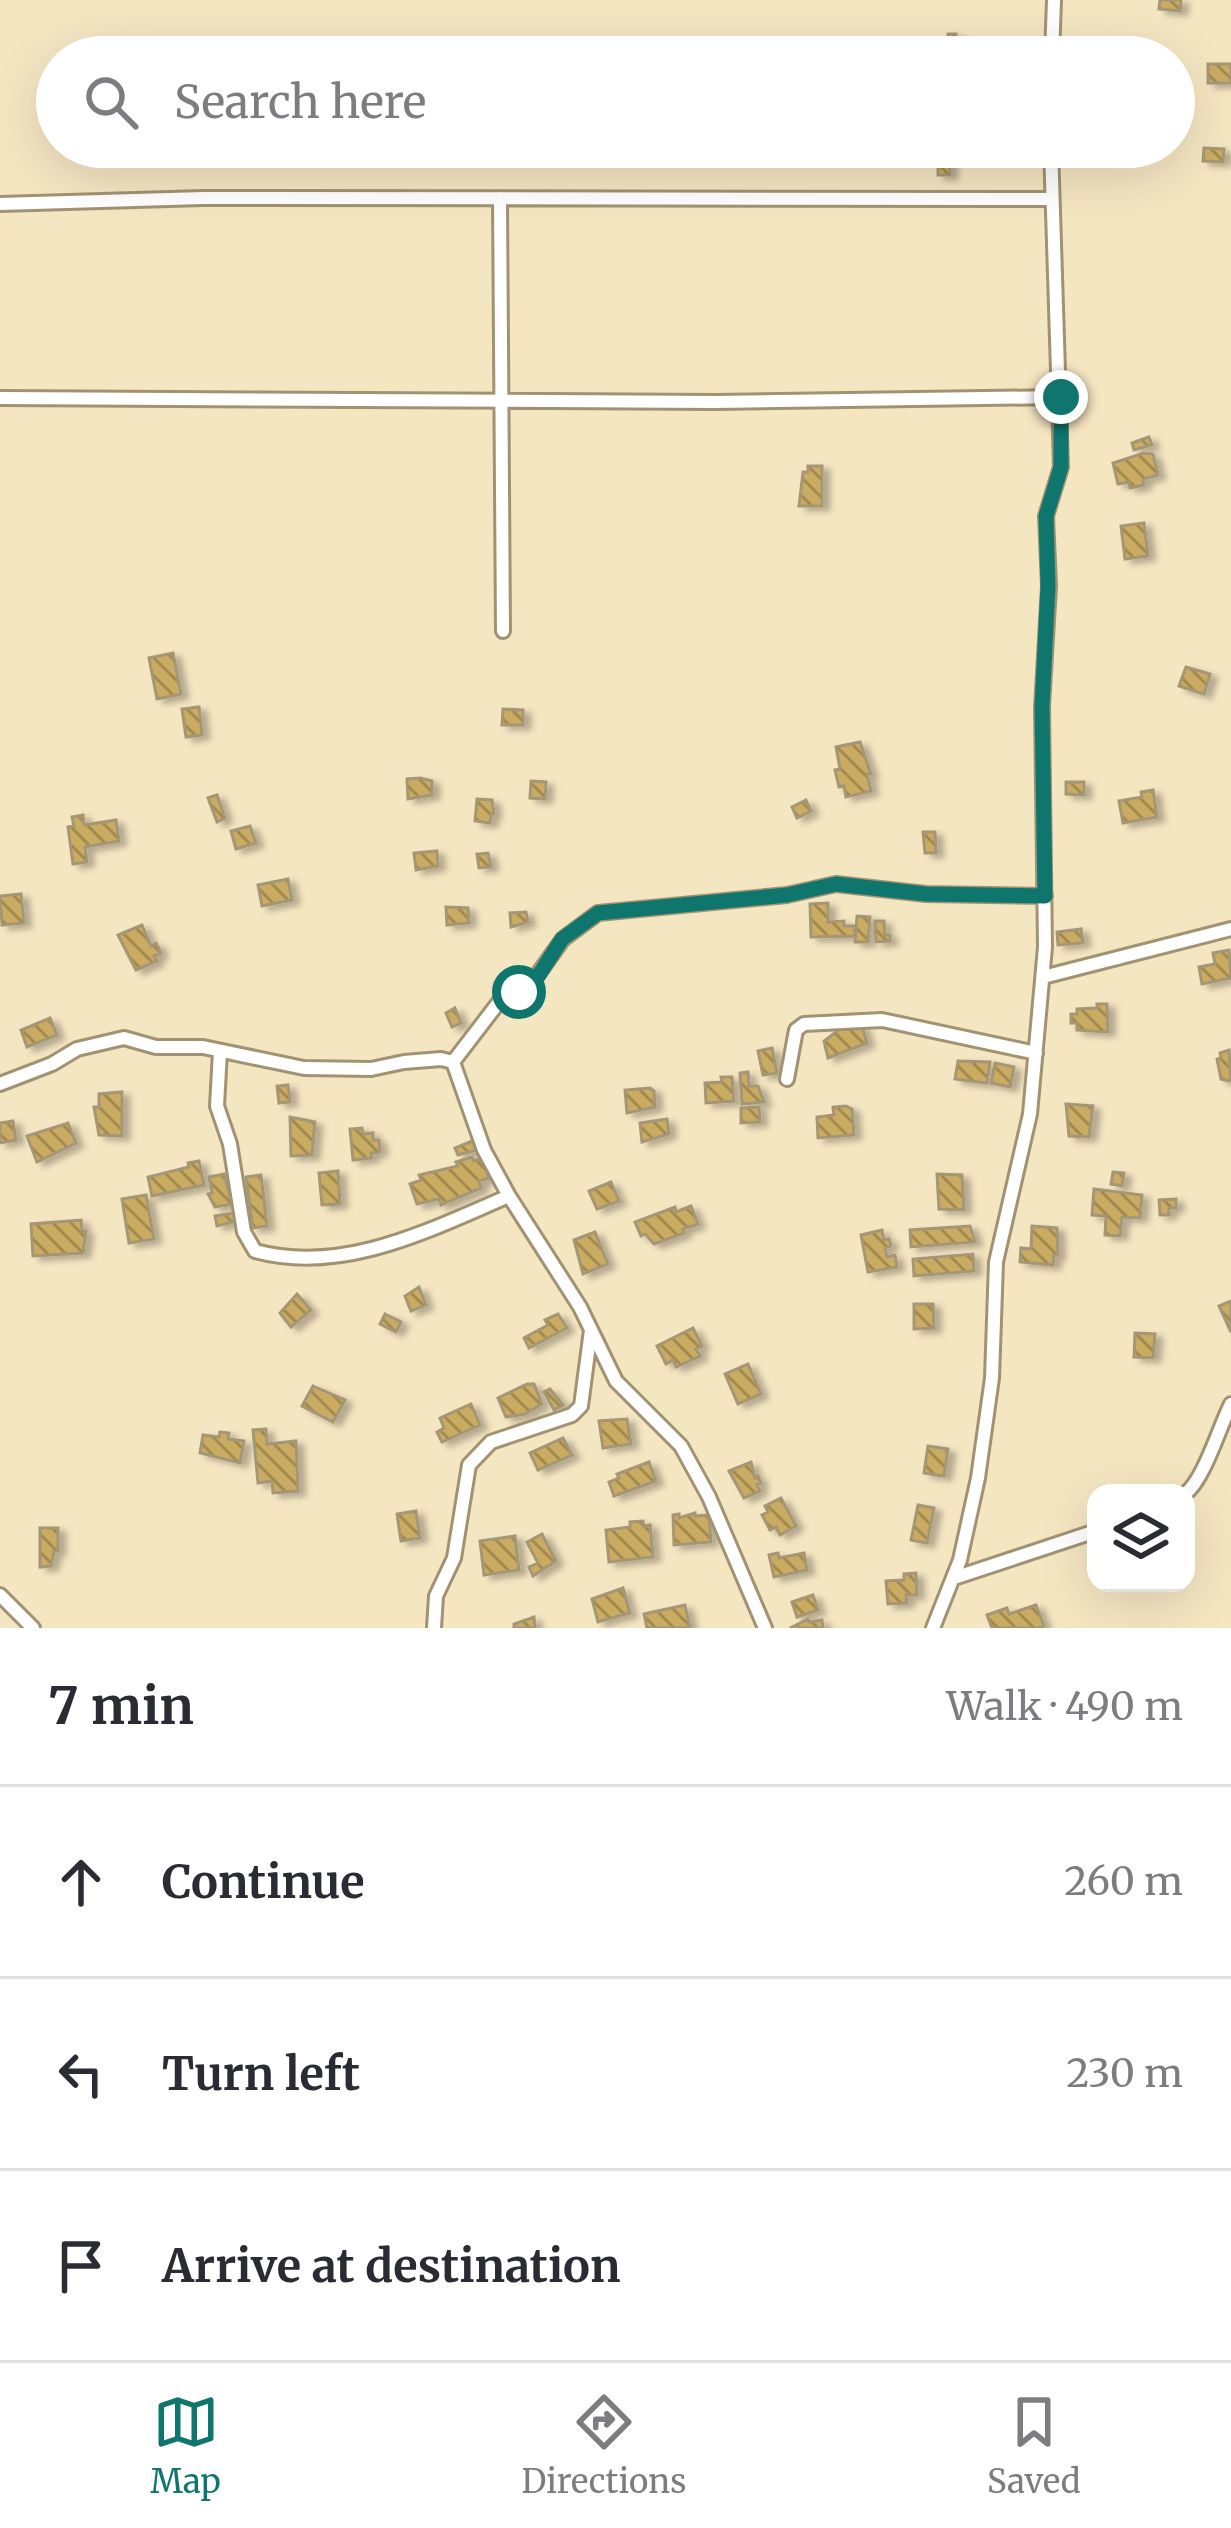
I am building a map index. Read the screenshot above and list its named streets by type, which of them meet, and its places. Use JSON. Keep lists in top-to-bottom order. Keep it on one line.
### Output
{"page":{"search":"Search here","heading":["7 min","Walk · 490 m"],"list":[["Continue","260 m"],["Turn left","230 m"],"Arrive at destination"],"nav":["Map","Directions","Saved"]}}
